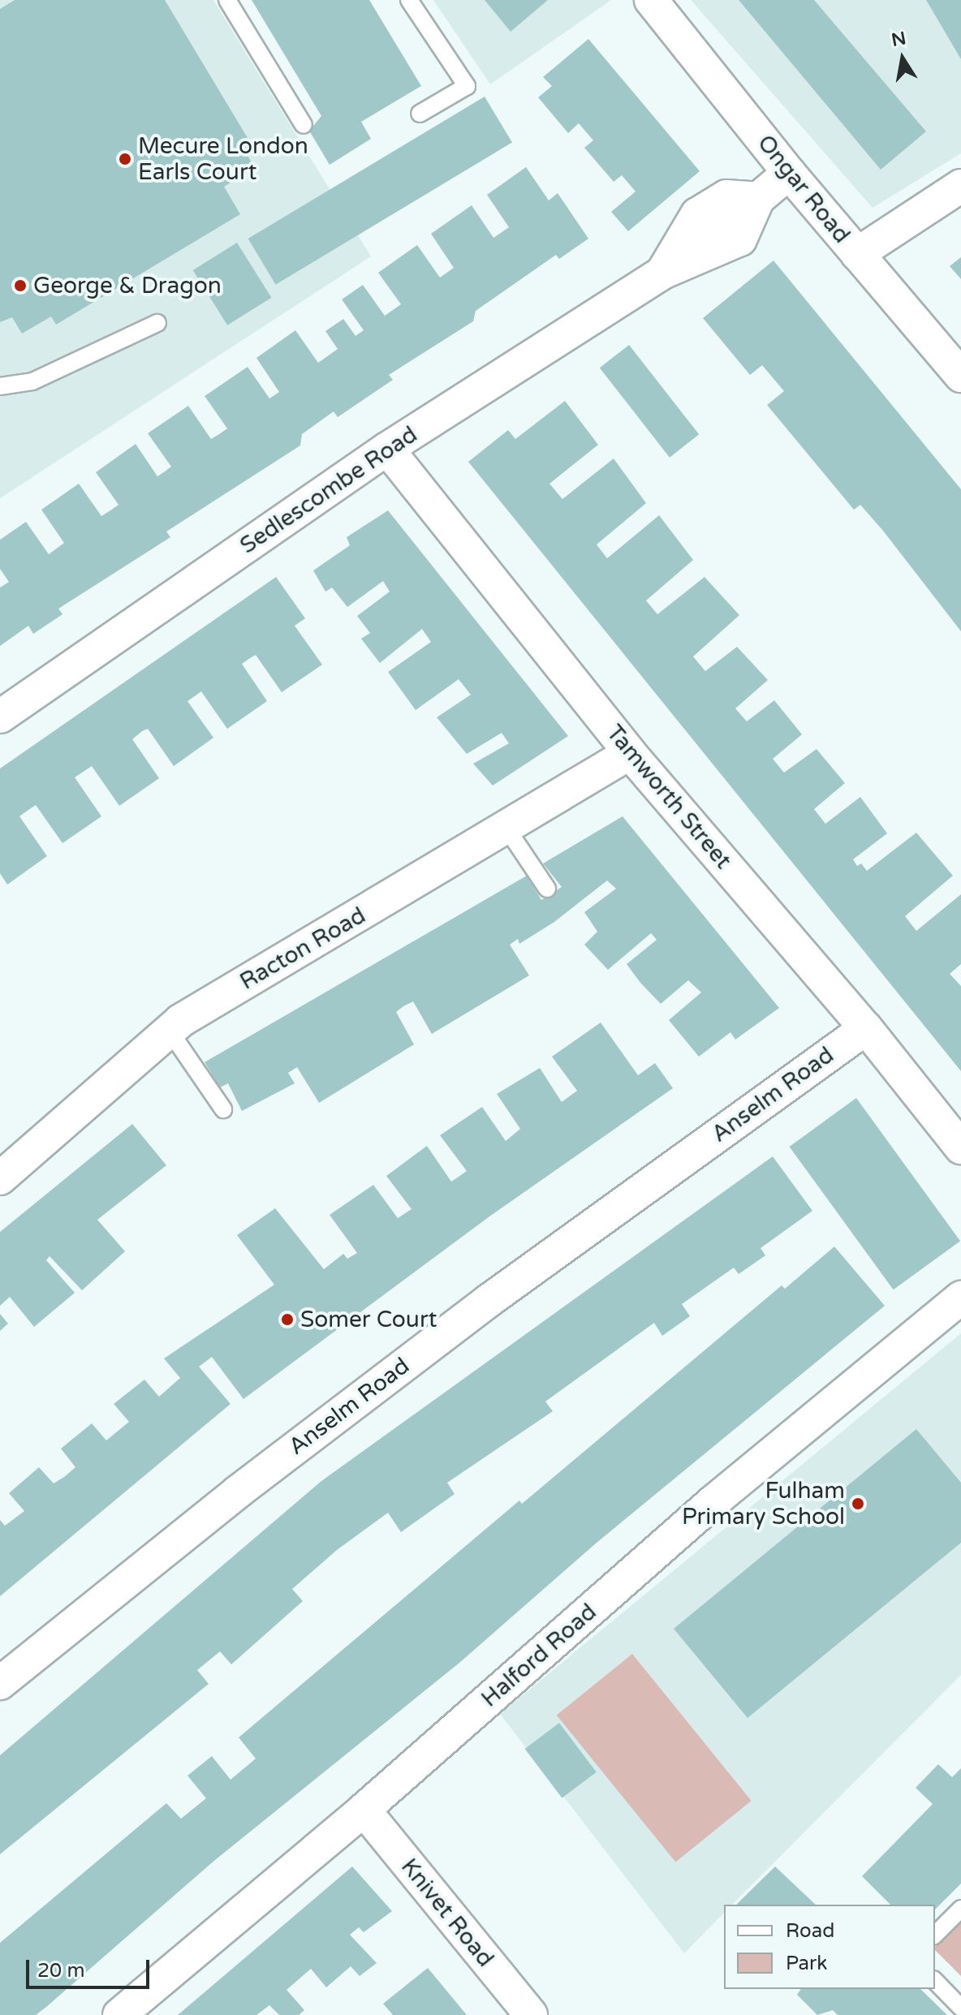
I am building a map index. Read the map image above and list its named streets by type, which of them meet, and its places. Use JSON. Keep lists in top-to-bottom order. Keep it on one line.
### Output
{"streets":{"street":["Ongar Road","Sedlescombe Road","Tamworth Street","Racton Road","Anselm Road","Halford Road","Knivet Road"]},"crossings":[["Ongar Road","Sedlescombe Road"],["Sedlescombe Road","Tamworth Street"],["Tamworth Street","Racton Road"],["Tamworth Street","Anselm Road"],["Halford Road","Knivet Road"]],"places":["Mecure London Earls Court","George & Dragon","Somer Court","Fulham Primary School"],"legend":["Road","Park"],"scale_bar":"20 m","north":"top"}
